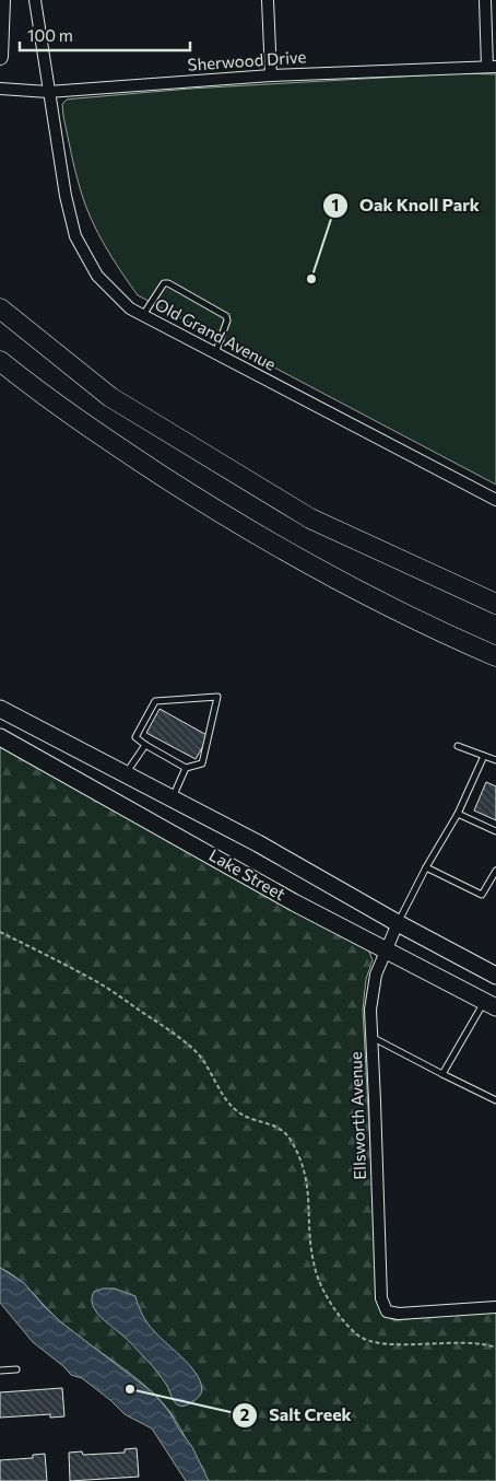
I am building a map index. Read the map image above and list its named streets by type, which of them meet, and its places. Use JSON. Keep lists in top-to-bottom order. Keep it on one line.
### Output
{"streets":{"main road":["Lake Street"],"street":["Sherwood Drive","Old Grand Avenue","Ellsworth Avenue"]},"crossings":[["Sherwood Drive","Old Grand Avenue"],["Lake Street","Ellsworth Avenue"]],"places":["Oak Knoll Park","Salt Creek"],"scale_bar":"100 m"}
